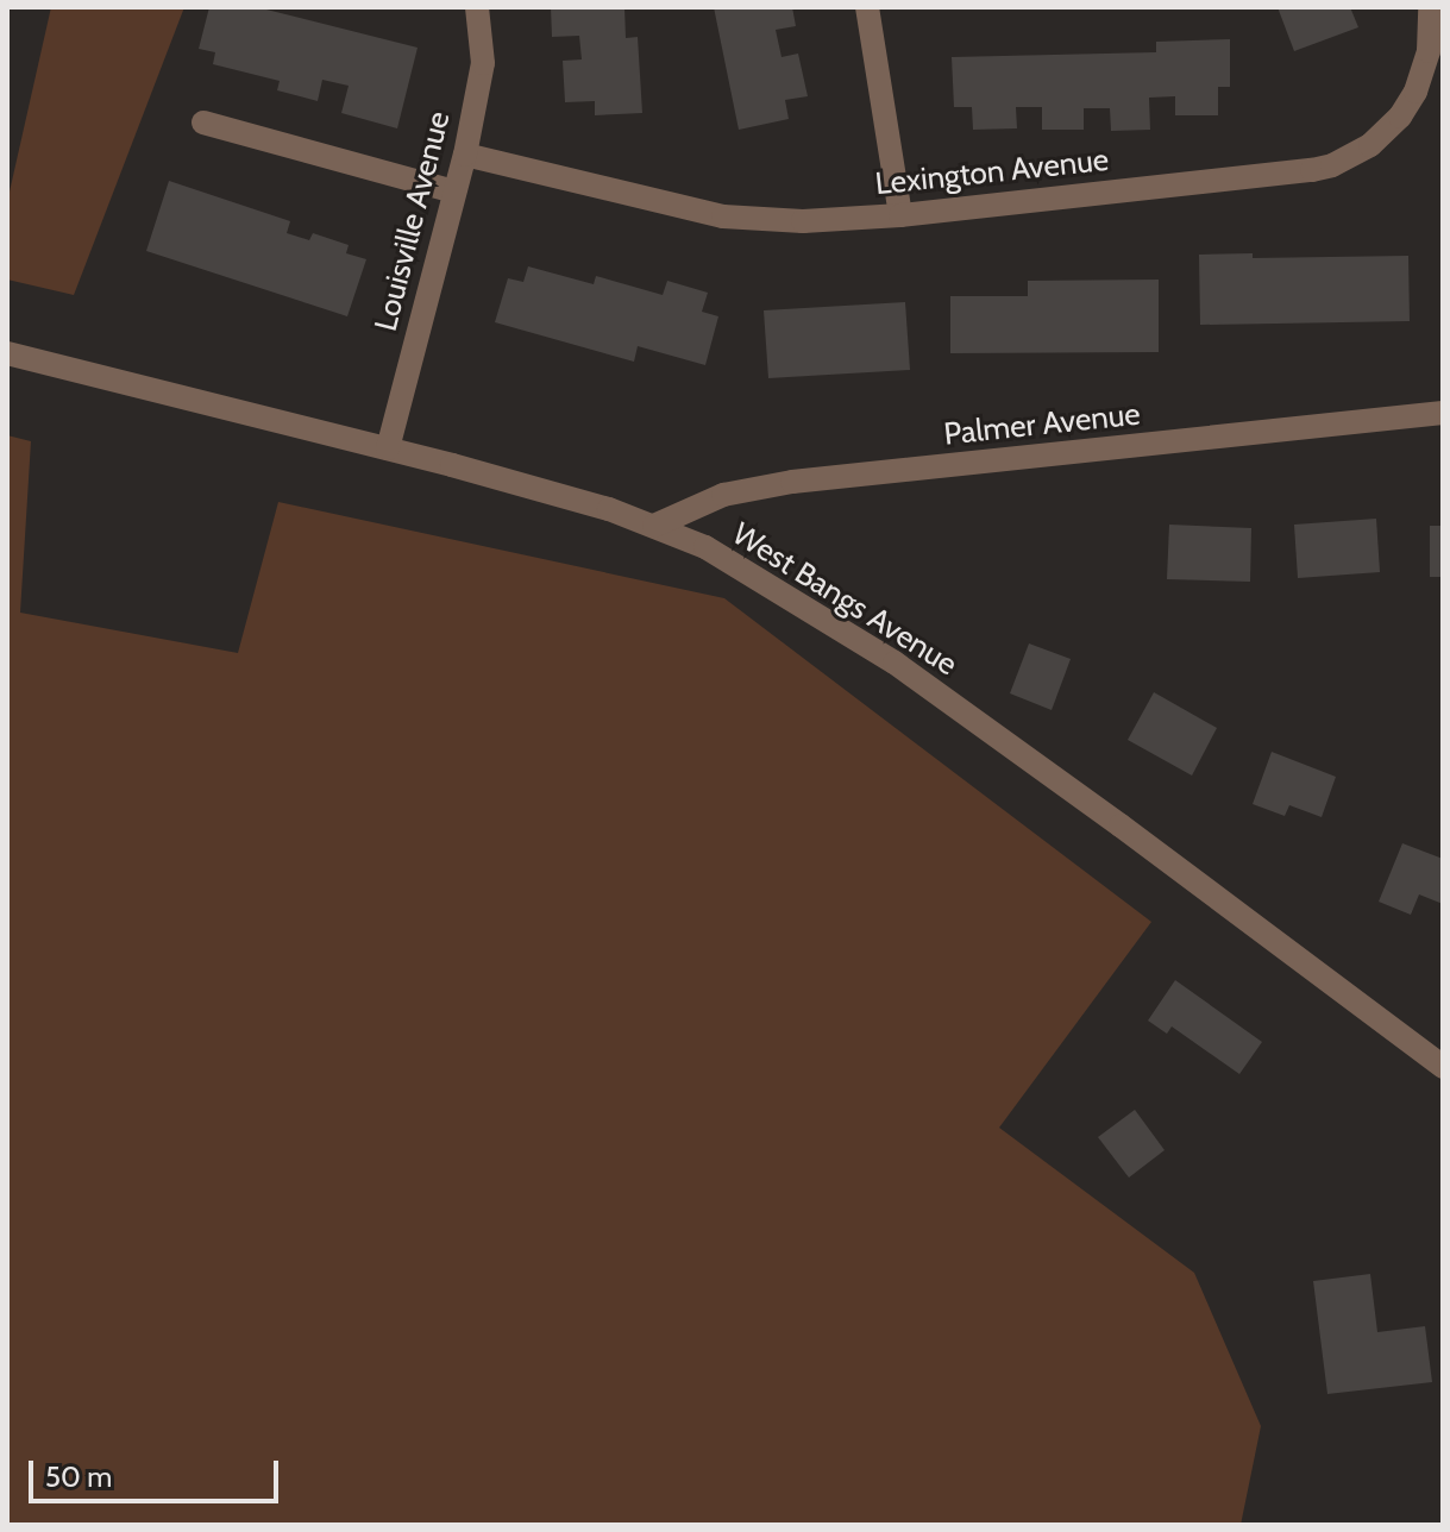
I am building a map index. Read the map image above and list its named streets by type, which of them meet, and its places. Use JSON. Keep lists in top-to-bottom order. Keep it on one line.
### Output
{"streets":{"street":["Lexington Avenue","Louisville Avenue","Palmer Avenue","West Bangs Avenue"]},"crossings":[["Lexington Avenue","Louisville Avenue"],["Louisville Avenue","West Bangs Avenue"],["Palmer Avenue","West Bangs Avenue"]],"scale_bar":"50 m"}
